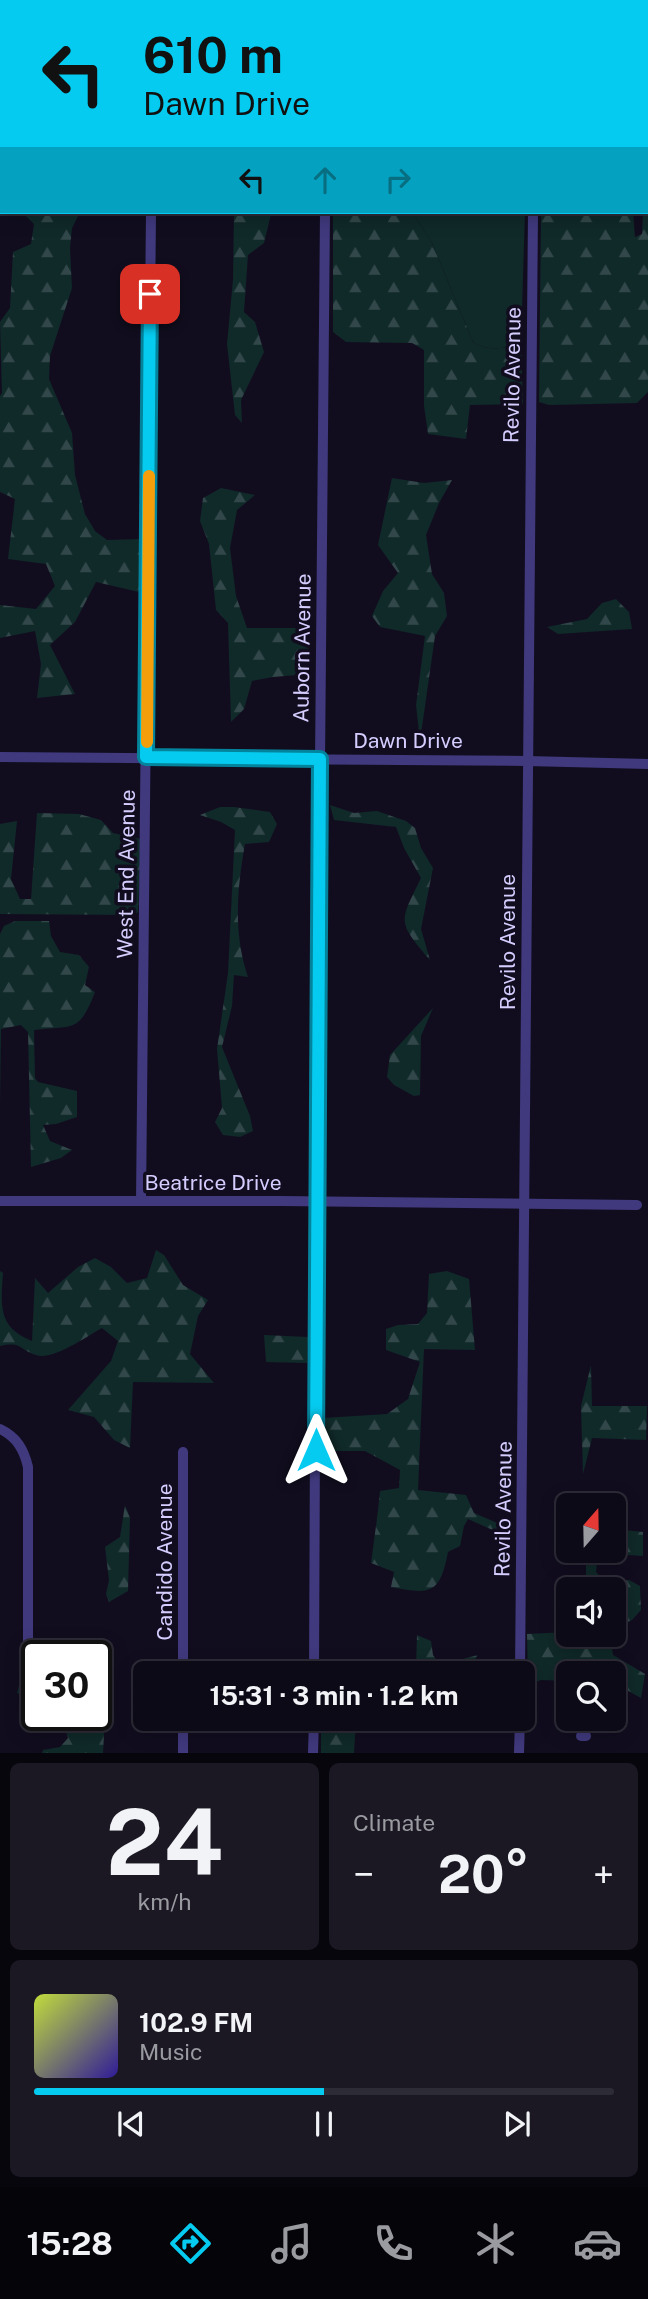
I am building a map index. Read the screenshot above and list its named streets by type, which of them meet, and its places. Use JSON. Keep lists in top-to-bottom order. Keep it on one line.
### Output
{"streets":{"street":["Revilo Avenue","Auborn Avenue","Dawn Drive","West End Avenue","Beatrice Drive","Candido Avenue"]},"crossings":[["Revilo Avenue","Dawn Drive"],["Revilo Avenue","Beatrice Drive"],["Auborn Avenue","Dawn Drive"],["Auborn Avenue","Beatrice Drive"],["Dawn Drive","West End Avenue"],["West End Avenue","Beatrice Drive"]],"north":"top","page":{"turn":["610 m","Dawn Drive"],"limit":"30","trip":"15:31 · 3 min · 1.2 km","tile":[["24","km/h"],"Climate"],"heat":["−","20°","+"],"song":["102.9 FM","Music"],"tabs":"15:28"}}
